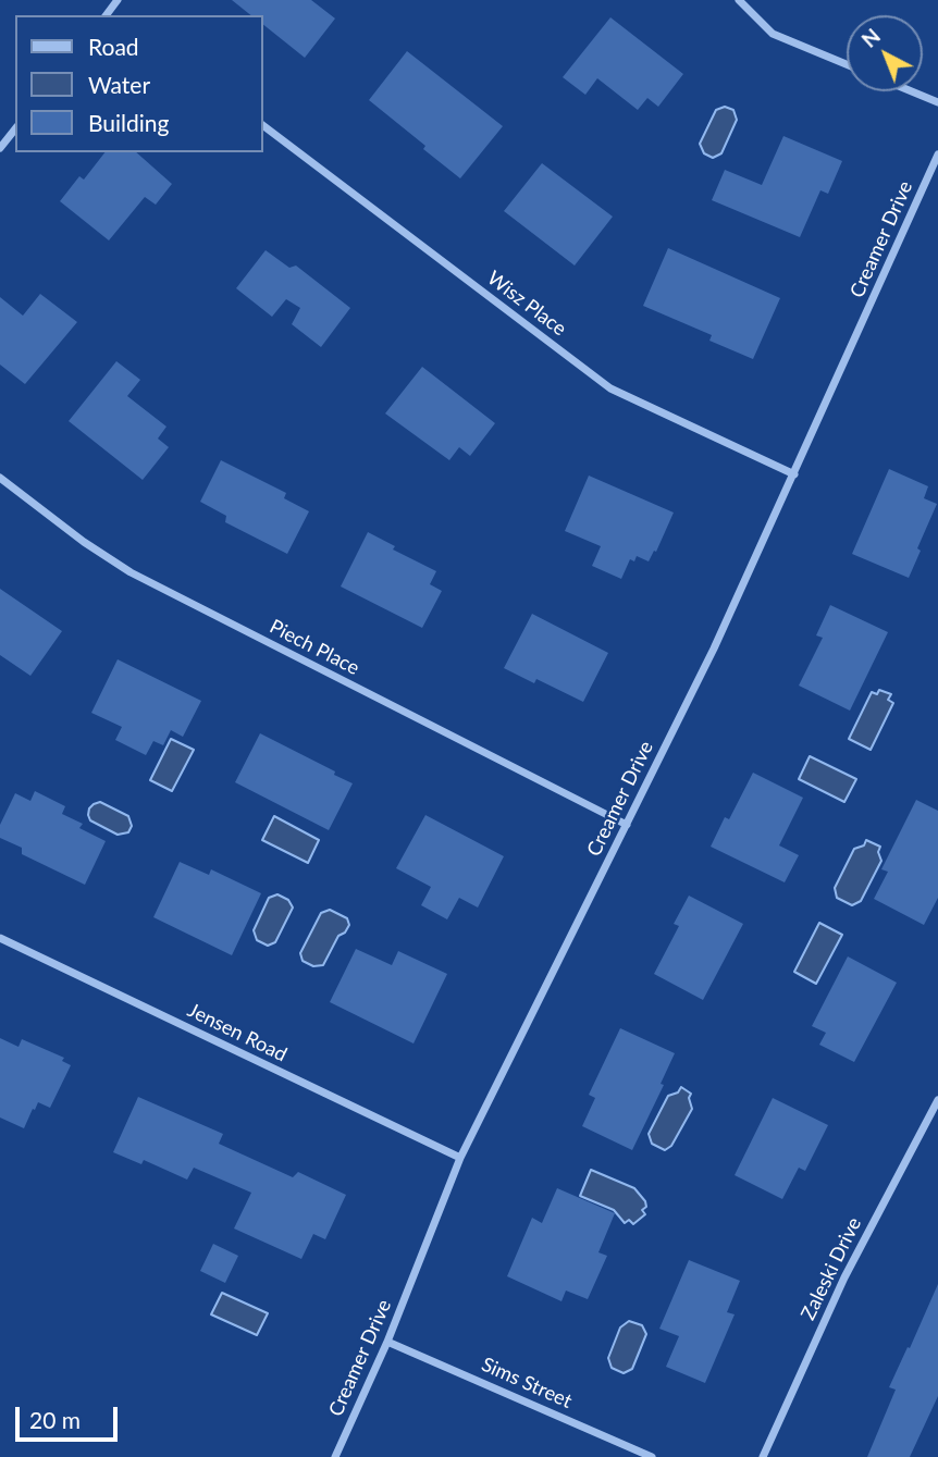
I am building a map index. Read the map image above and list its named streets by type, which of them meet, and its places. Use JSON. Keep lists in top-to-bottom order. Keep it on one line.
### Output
{"streets":{"street":["Creamer Drive","Wisz Place","Piech Place","Jensen Road","Zaleski Drive","Sims Street"]},"crossings":[["Creamer Drive","Wisz Place"],["Creamer Drive","Piech Place"],["Creamer Drive","Jensen Road"],["Creamer Drive","Sims Street"]],"legend":["Road","Water","Building"],"scale_bar":"20 m","north":"top left"}
